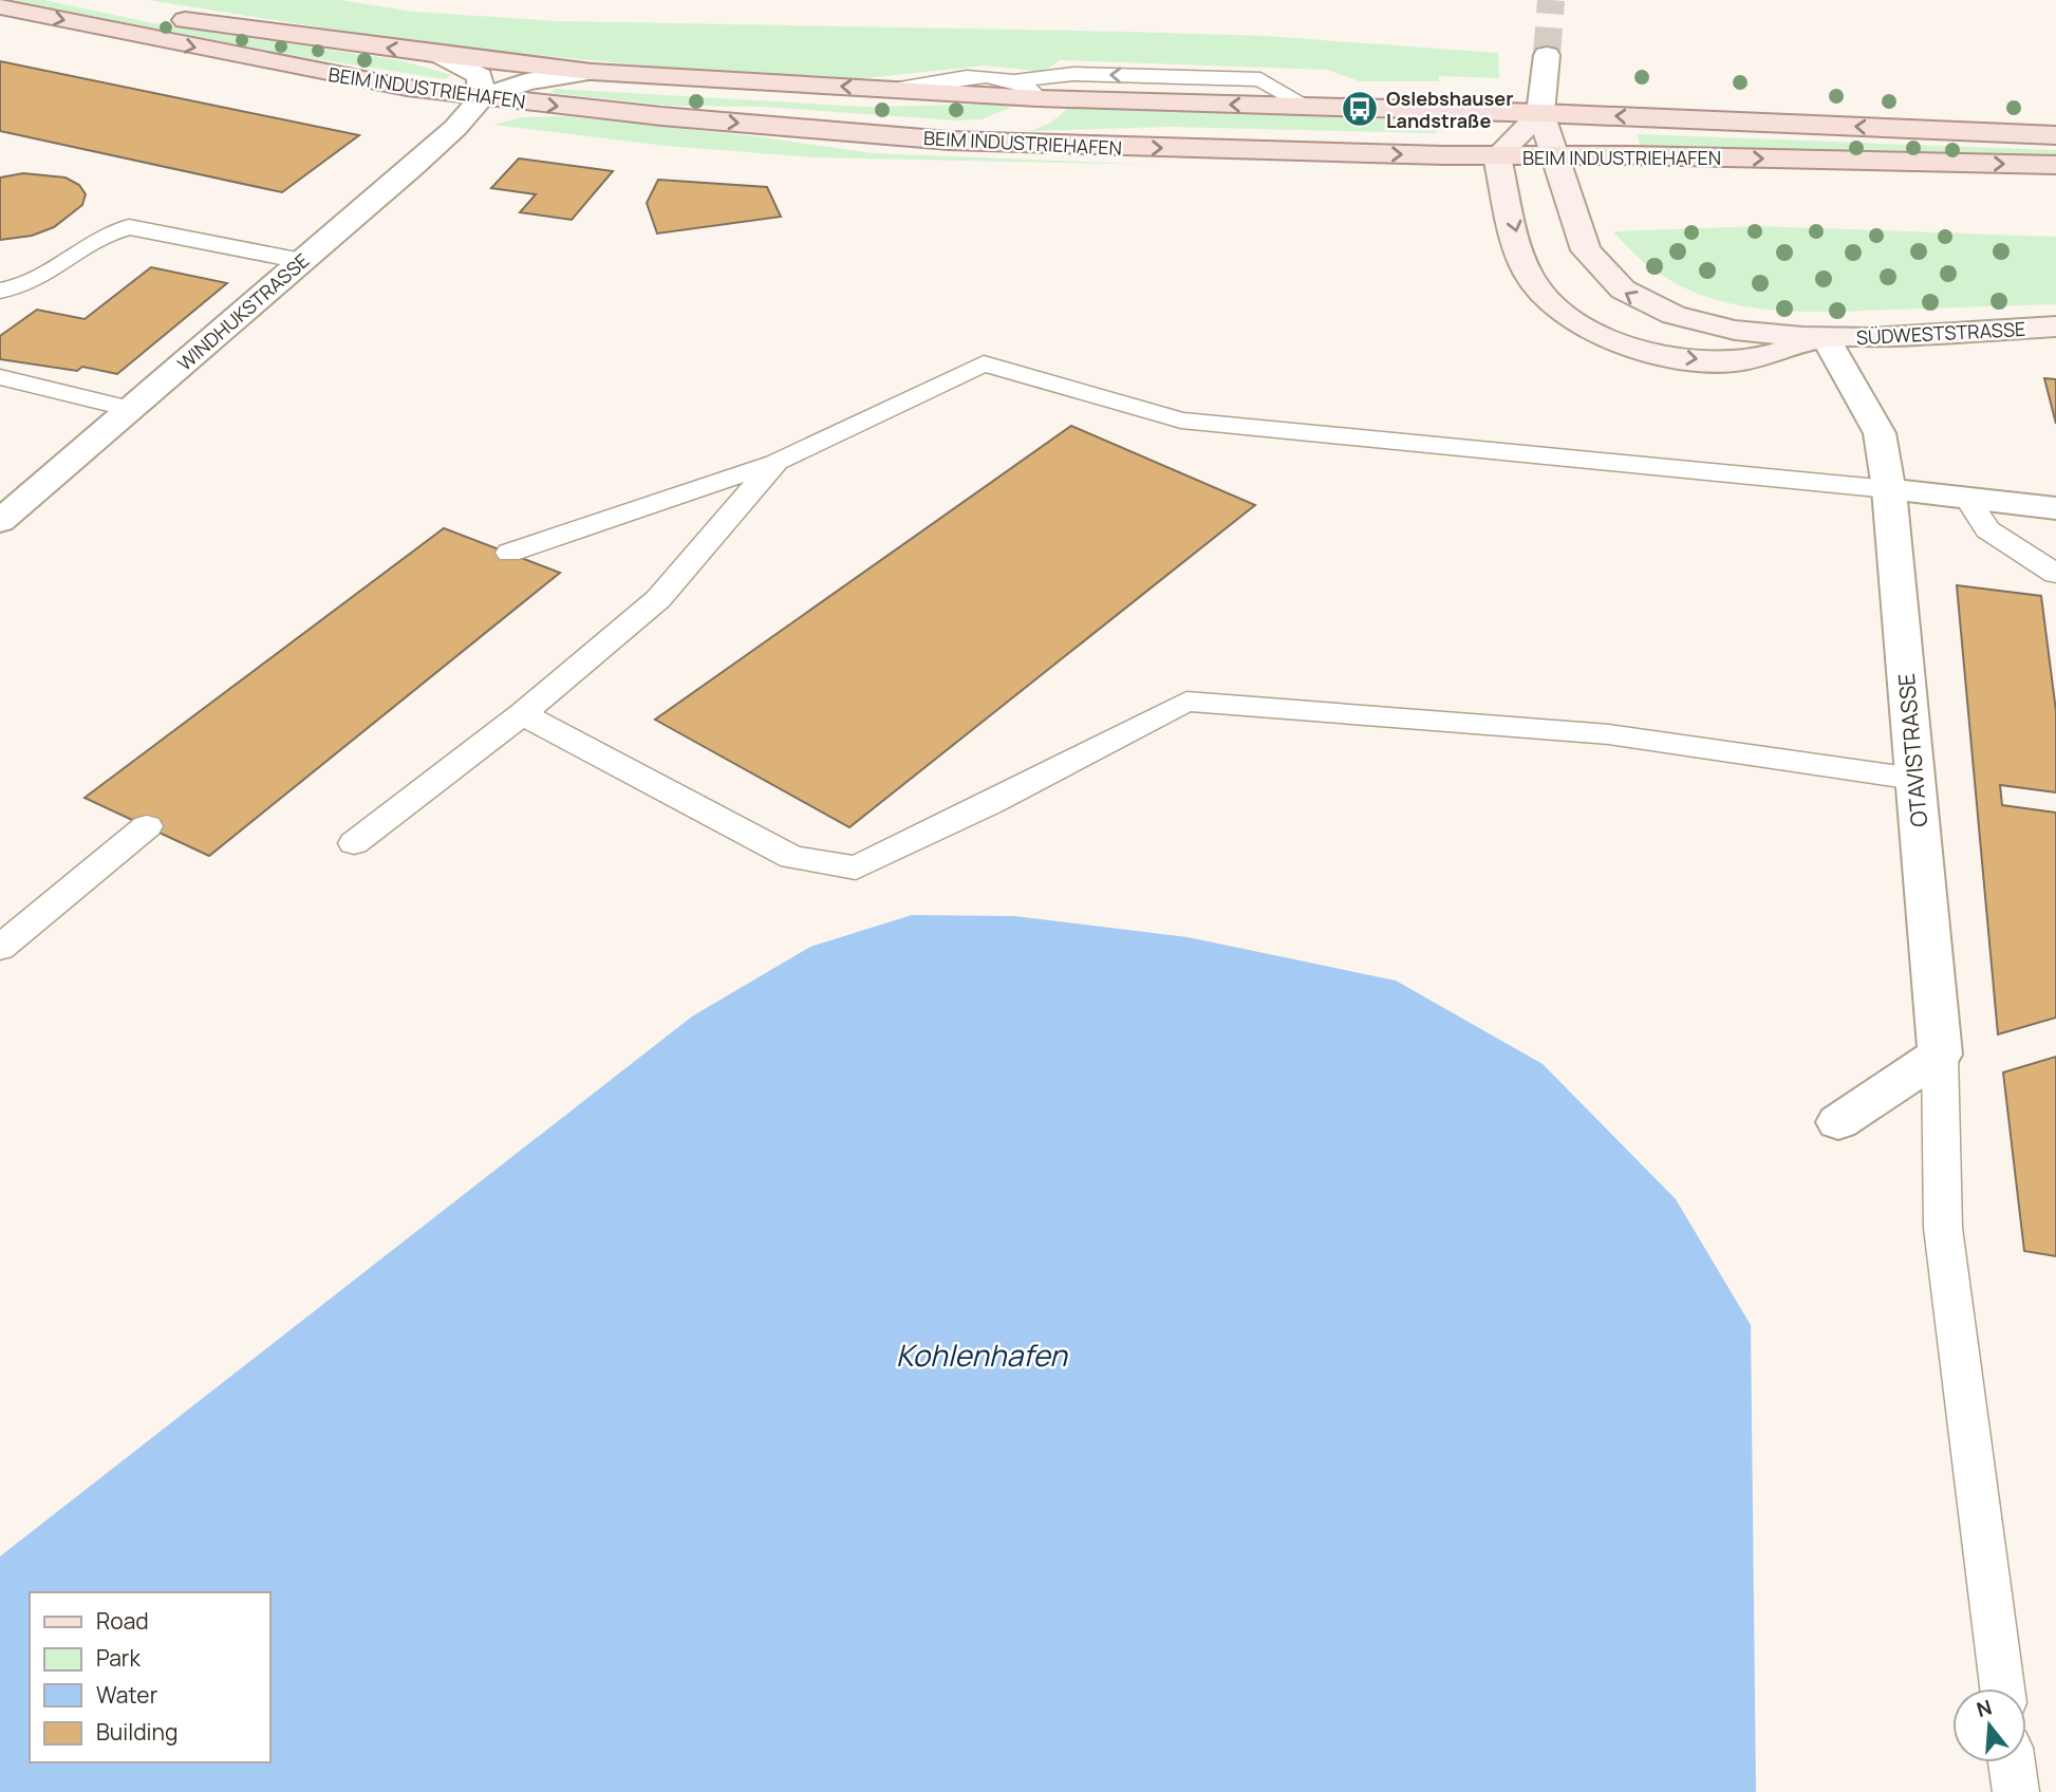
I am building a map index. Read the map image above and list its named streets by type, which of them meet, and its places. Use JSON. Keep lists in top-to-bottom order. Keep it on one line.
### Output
{"streets":{"main road":["BEIM INDUSTRIEHAFEN"],"street":["WINDHUKSTRASSE","SÜDWESTSTRASSE","OTAVISTRASSE"]},"crossings":[["BEIM INDUSTRIEHAFEN","WINDHUKSTRASSE"],["BEIM INDUSTRIEHAFEN","SÜDWESTSTRASSE"],["SÜDWESTSTRASSE","OTAVISTRASSE"]],"water":["Kohlenhafen"],"places":{"bus stop":["Oslebshauser Landstraße"]},"legend":["Road","Park","Water","Building"],"north":"top"}
